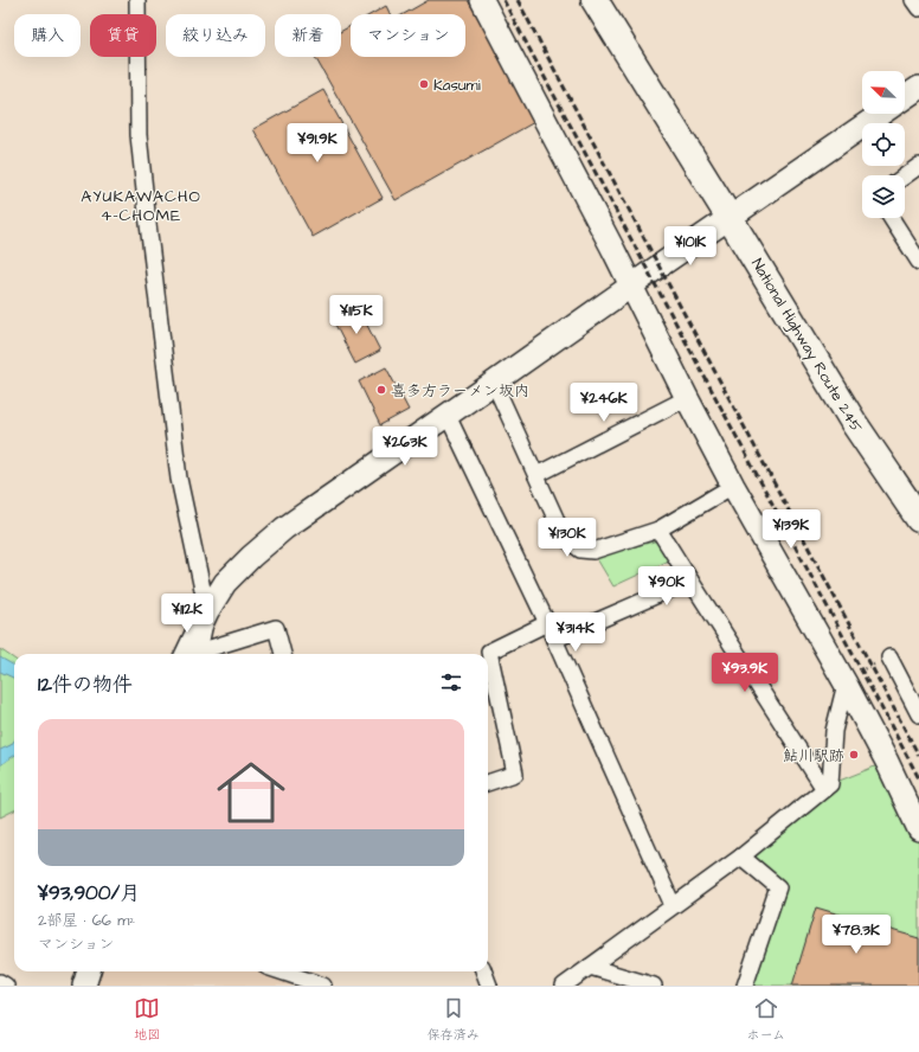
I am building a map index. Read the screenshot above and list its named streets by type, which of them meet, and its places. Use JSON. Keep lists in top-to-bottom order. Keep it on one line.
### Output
{"streets":{"highway":["National Highway Route 245"]},"districts":["AYUKAWACHO 4-CHOME"],"places":["Kasumi","喜多方ラーメン坂内","鮎川駅跡"],"north":"top left","page":{"chip":["購入","賃貸","絞り込み","新着","マンション"],"price":["¥91.9K","¥101K","¥115K","¥246K","¥263K","¥139K","¥130K","¥90K","¥112K","¥314K","¥93.9K","¥78.3K"],"heading":"12件の物件","list":[{"name":"¥93,900/月","note":"2部屋 · 66 m² · マンション"}],"tabs":["地図","保存済み","ホーム"]}}
